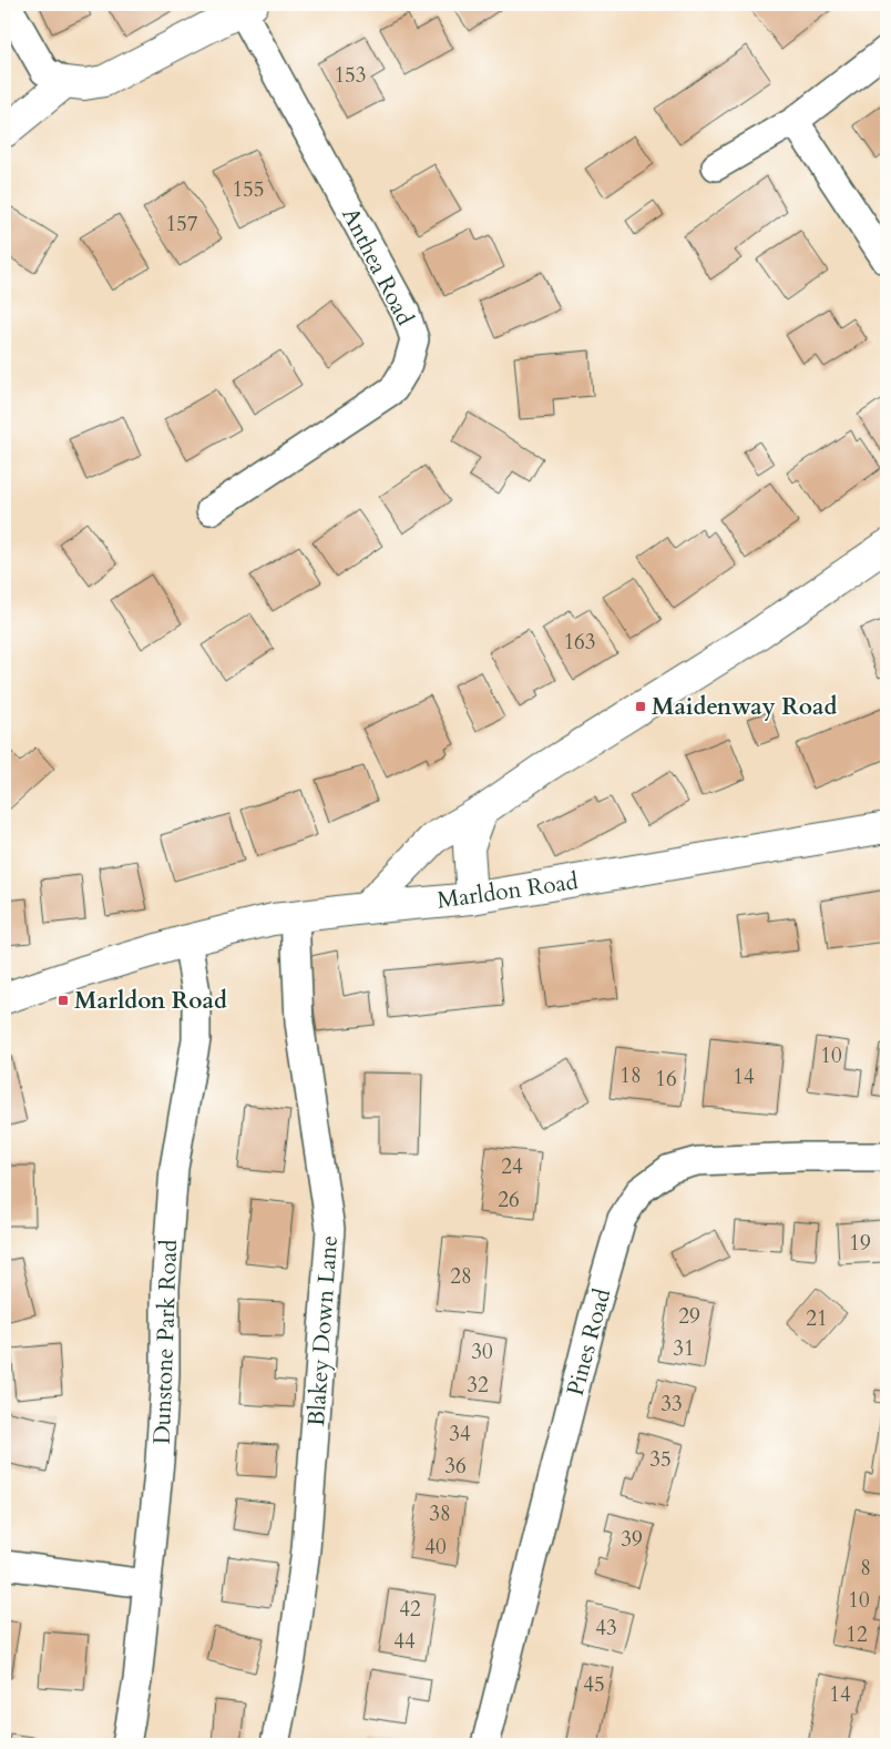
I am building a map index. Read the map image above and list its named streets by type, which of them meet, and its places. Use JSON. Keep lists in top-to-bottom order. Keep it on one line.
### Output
{"streets":{"street":["Anthea Road","Marldon Road","Blakey Down Lane","Dunstone Park Road","Pines Road"]},"crossings":[["Marldon Road","Blakey Down Lane"],["Marldon Road","Dunstone Park Road"]],"places":{"transit":["Maidenway Road","Marldon Road"]},"house_numbers":["153","155","157","163","10","18","14","16","24","26","19","28","29","21","31","30","32","33","34","35","36","38","39","40","8","10","42","43","12","44","45","14"]}
